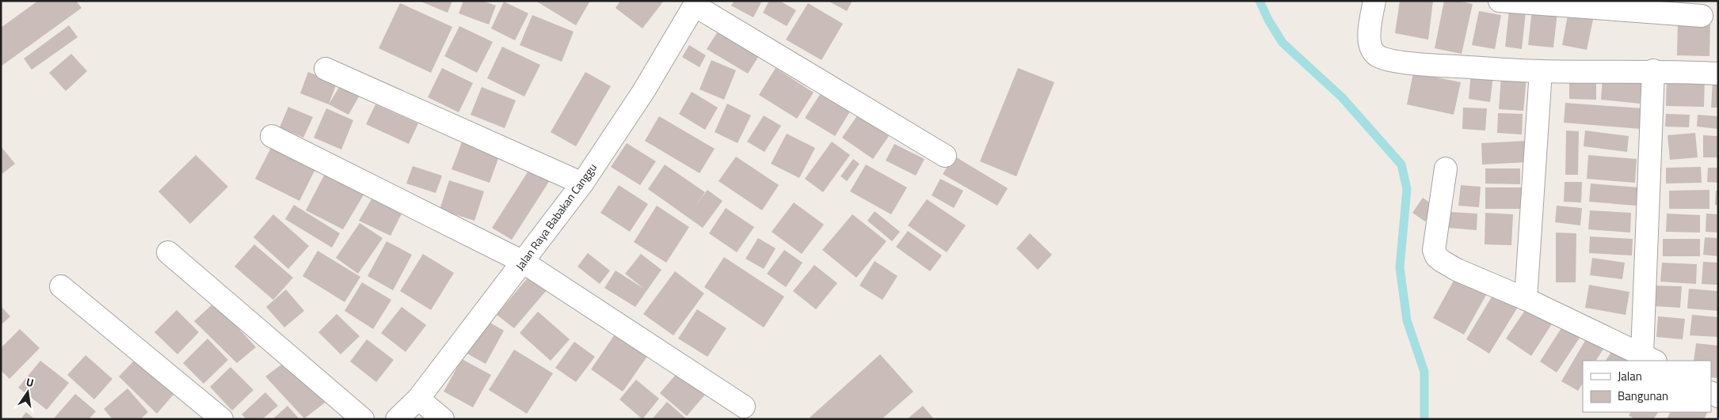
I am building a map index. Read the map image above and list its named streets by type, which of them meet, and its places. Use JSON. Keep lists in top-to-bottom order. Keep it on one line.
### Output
{"streets":{"street":["Jalan Raya Babakan Canggu"]},"legend":["Jalan","Bangunan"],"north":"top"}
